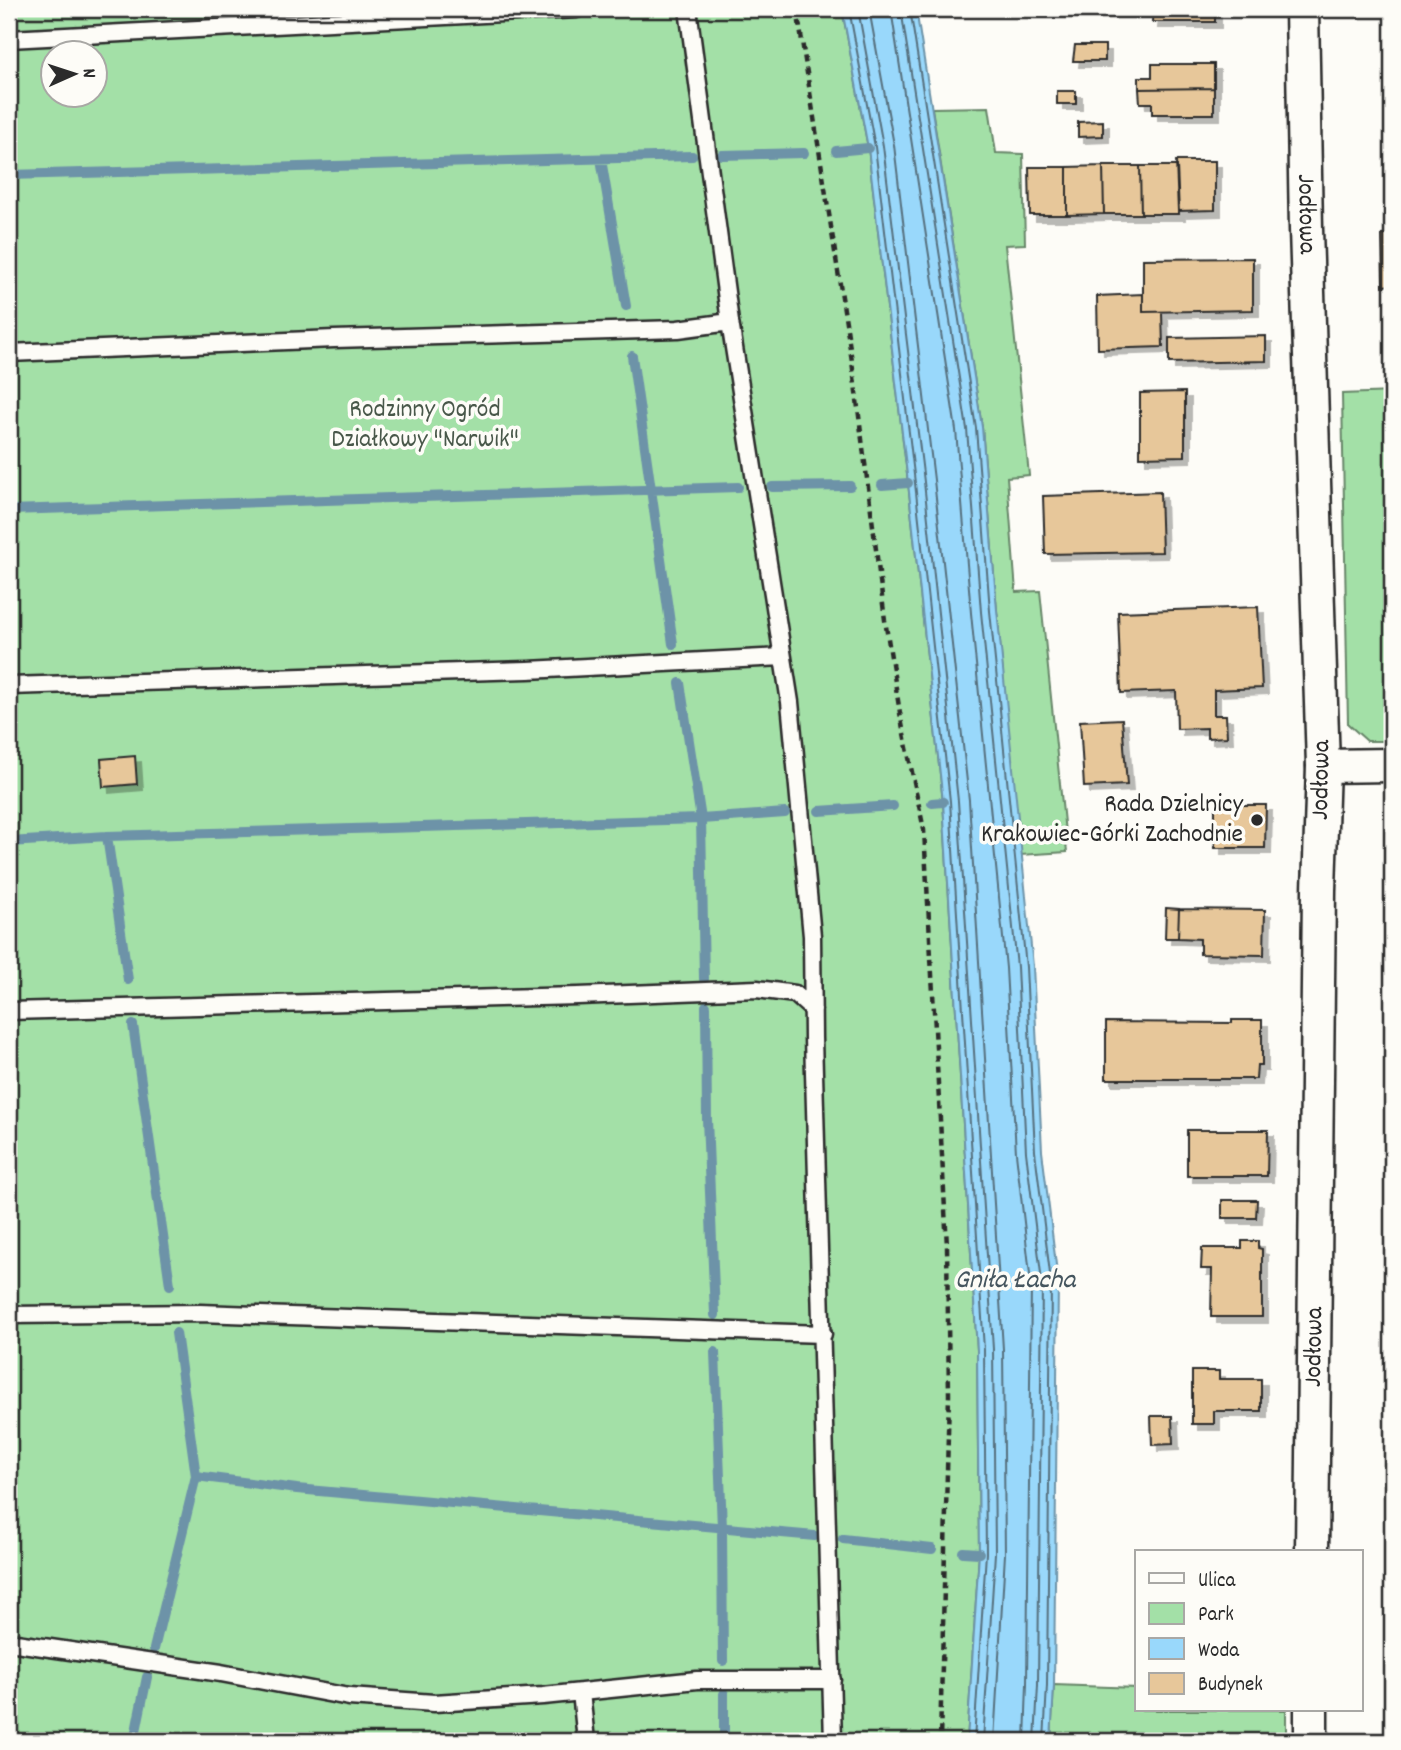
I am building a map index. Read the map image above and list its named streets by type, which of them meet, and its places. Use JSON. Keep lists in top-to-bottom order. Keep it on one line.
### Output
{"streets":{"street":["Jodłowa"]},"water":["Gniła Łacha"],"parks":["Rodzinny Ogród Działkowy \"Narwik\""],"places":["Rada Dzielnicy Krakowiec-Górki Zachodnie"],"legend":["Ulica","Park","Woda","Budynek"],"north":"right"}
